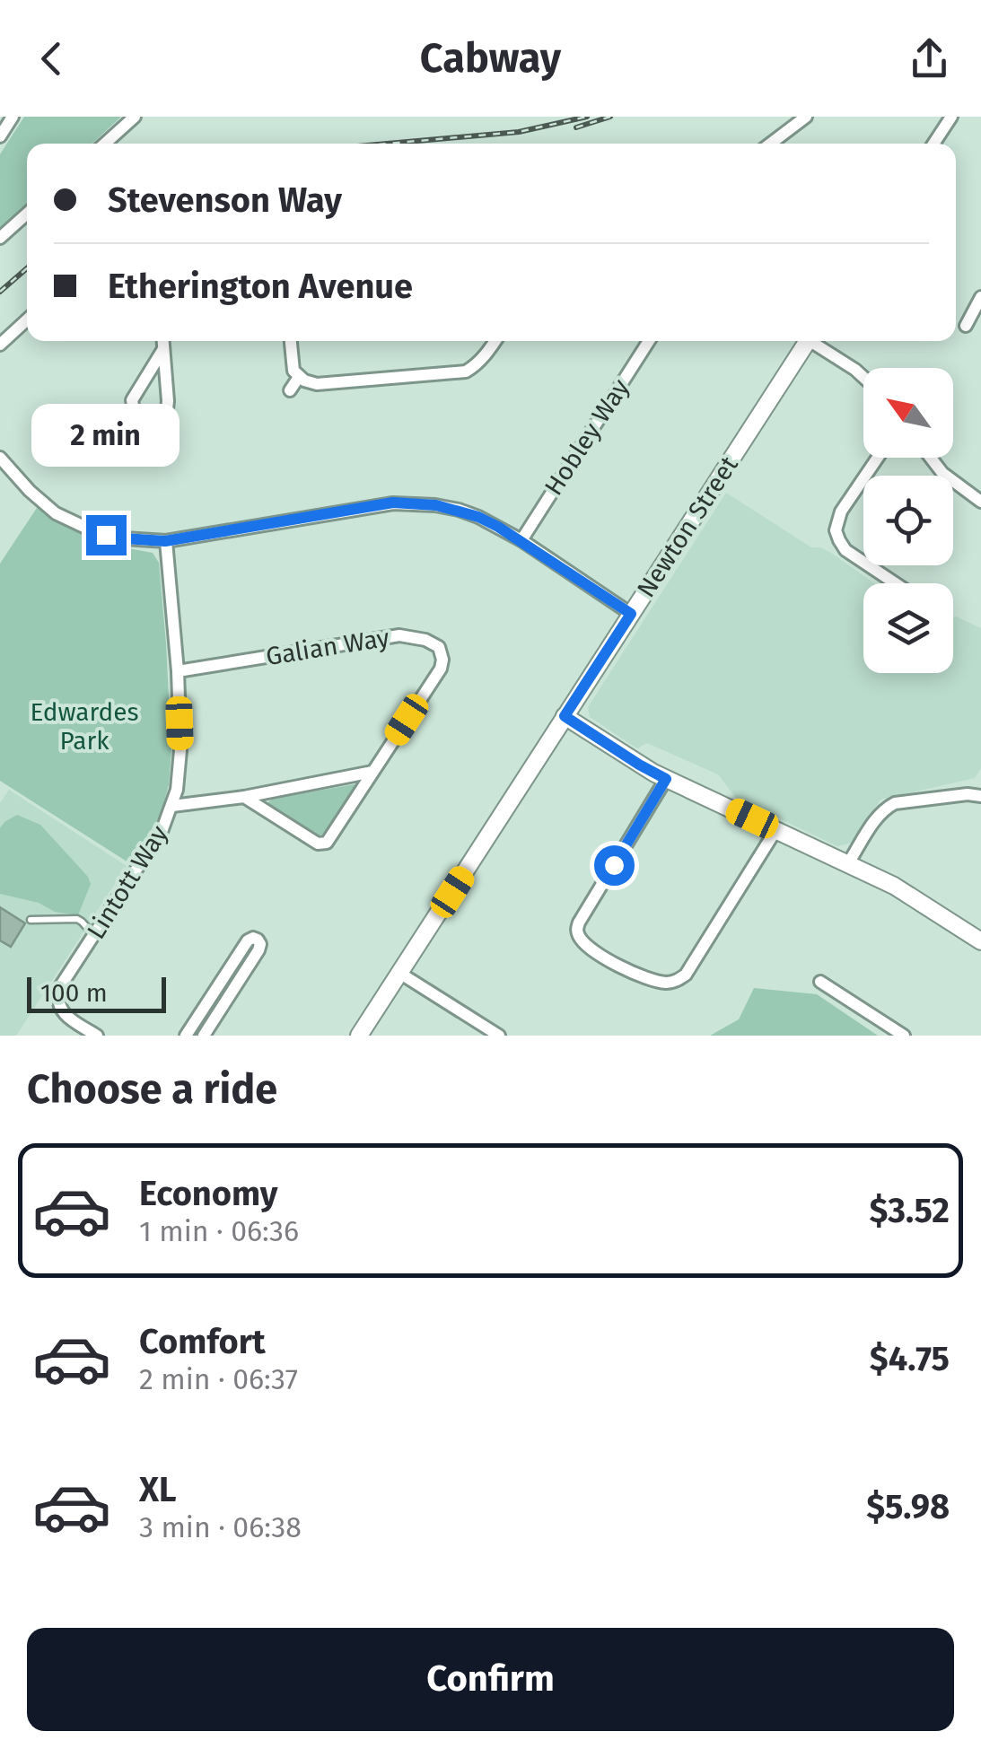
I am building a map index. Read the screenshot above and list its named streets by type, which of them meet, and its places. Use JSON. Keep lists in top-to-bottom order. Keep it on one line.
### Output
{"streets":{"street":["Hobley Way","Newton Street","Galian Way","Lintott Way"]},"crossings":[["Galian Way","Lintott Way"]],"parks":["Edwardes Park"],"scale_bar":"100 m","north":"top left","page":{"header":"Cabway","banner":["Stevenson Way","Etherington Avenue"],"bubble":"2 min","scale":"100 m","heading":"Choose a ride","list":[{"name":"Economy","note":"1 min · 06:36","value":"$3.52"},{"name":"Comfort","note":"2 min · 06:37","value":"$4.75"},{"name":"XL","note":"3 min · 06:38","value":"$5.98"}],"buttons":"Confirm"}}
